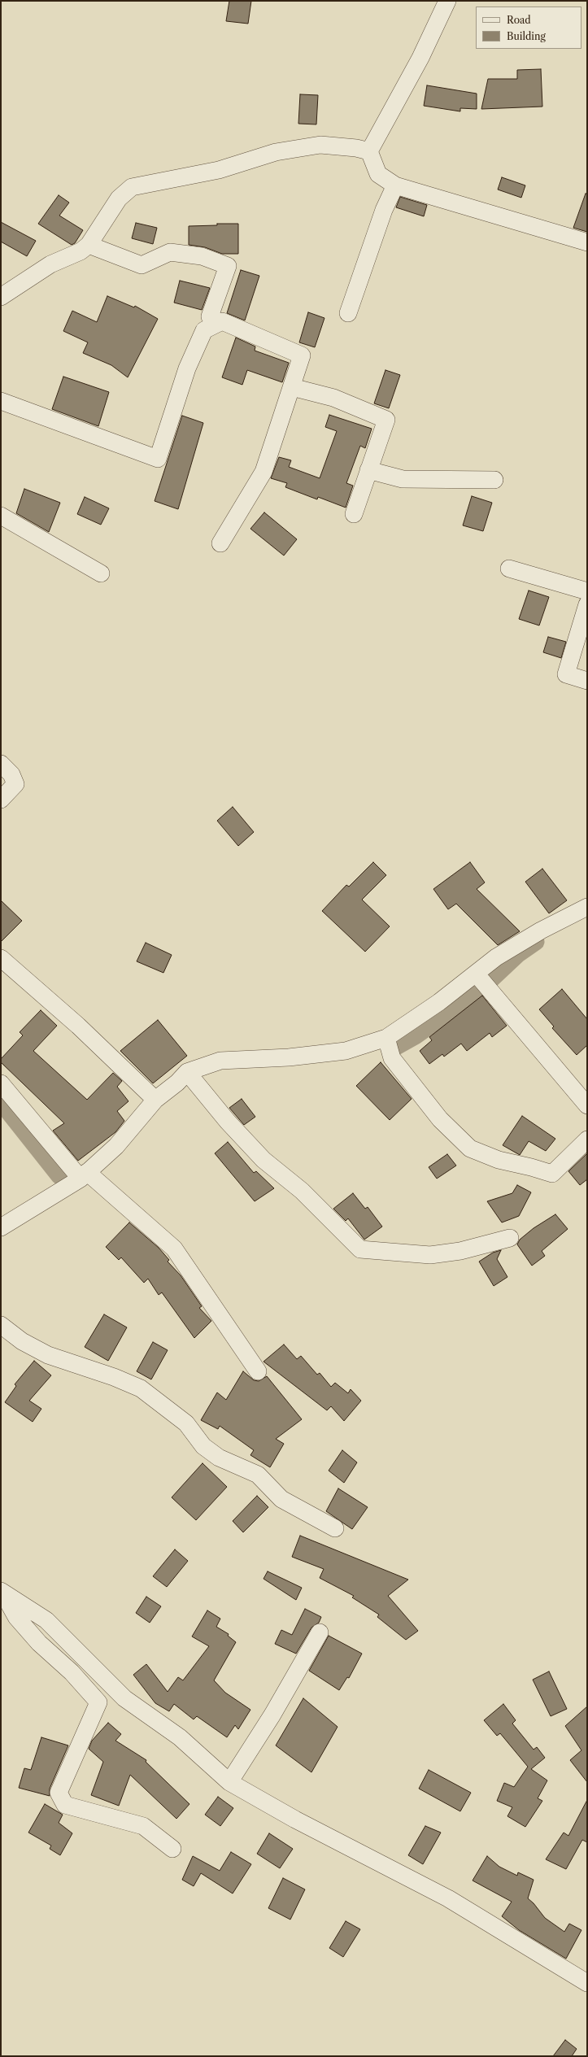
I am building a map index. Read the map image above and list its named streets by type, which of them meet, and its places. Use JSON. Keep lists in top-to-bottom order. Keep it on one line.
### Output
{"legend":["Road","Building"]}
